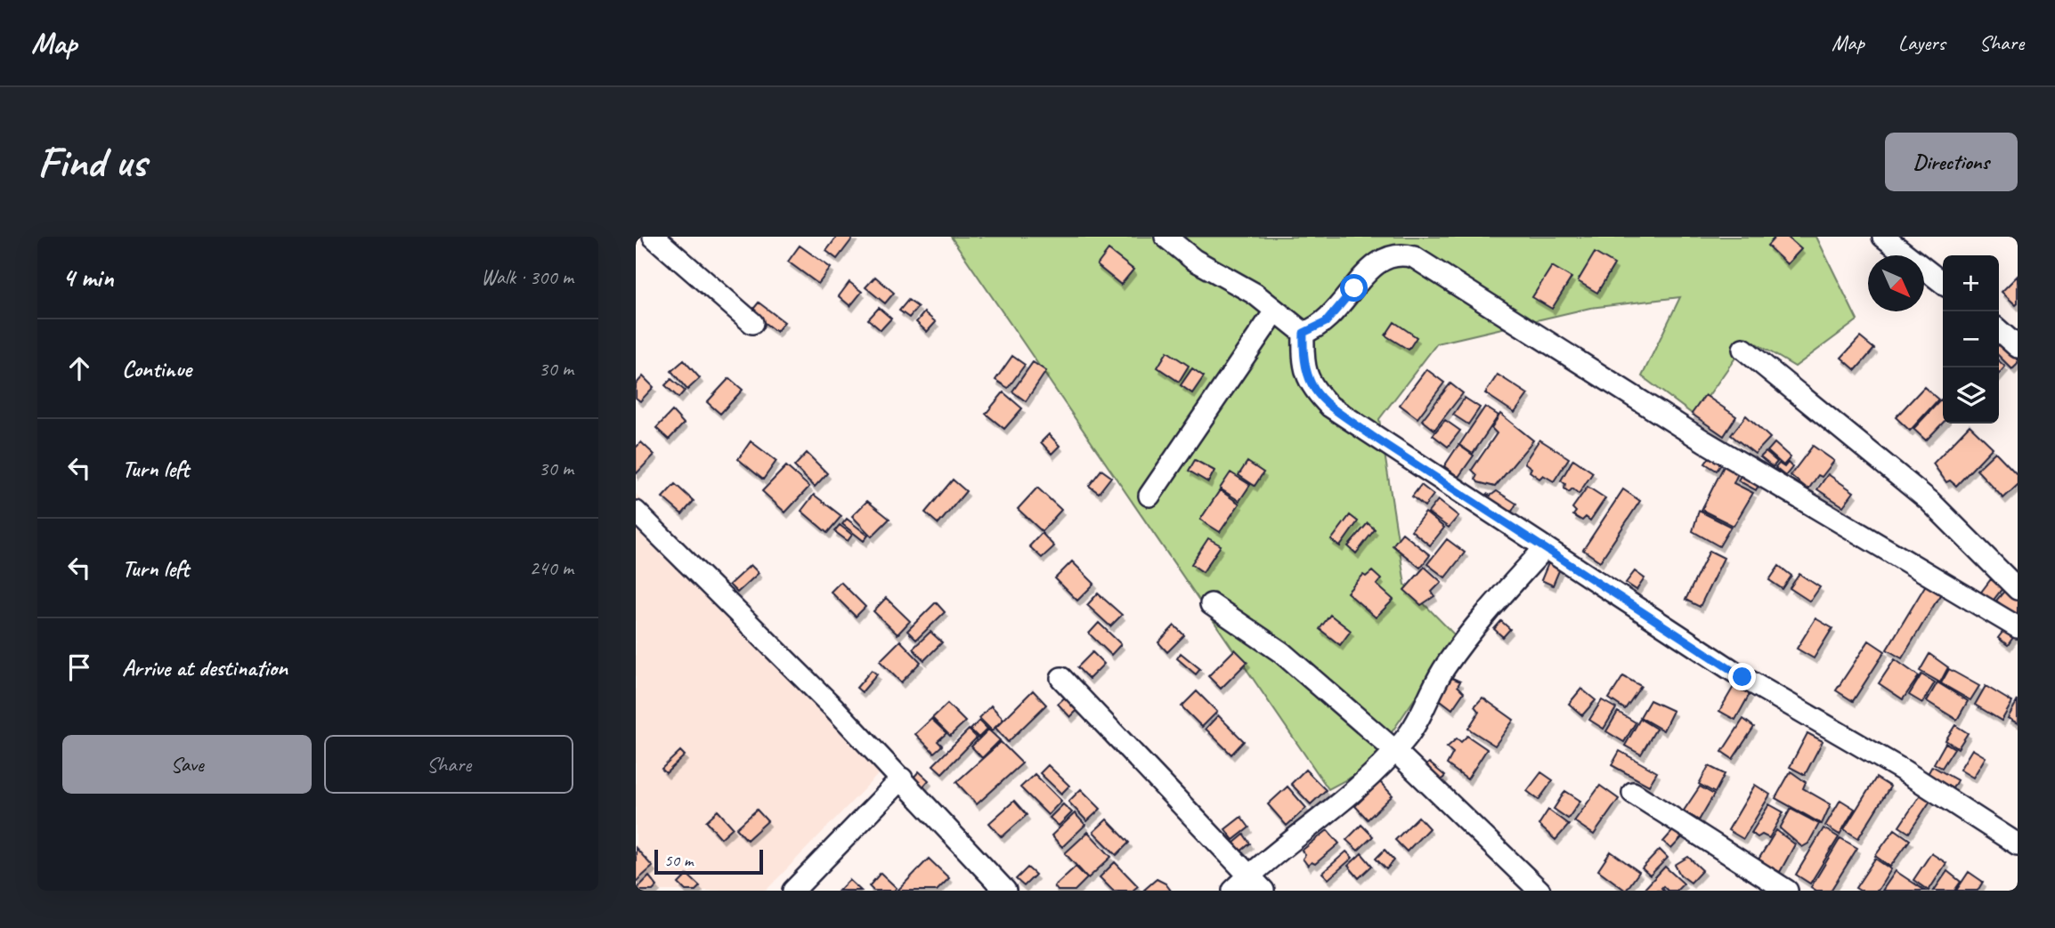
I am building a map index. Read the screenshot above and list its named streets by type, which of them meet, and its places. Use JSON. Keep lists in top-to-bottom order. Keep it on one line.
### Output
{"scale_bar":"50 m","north":"bottom right","page":{"header":"Map","nav":["Map","Layers","Share"],"buttons":["Directions",["Save","Share"]],"title":"Find us","heading":["4 min","Walk · 300 m"],"map_buttons":["+","−"],"list":[["Continue","30 m"],["Turn left","30 m"],["Turn left","240 m"],"Arrive at destination"],"scale":"50 m"}}
